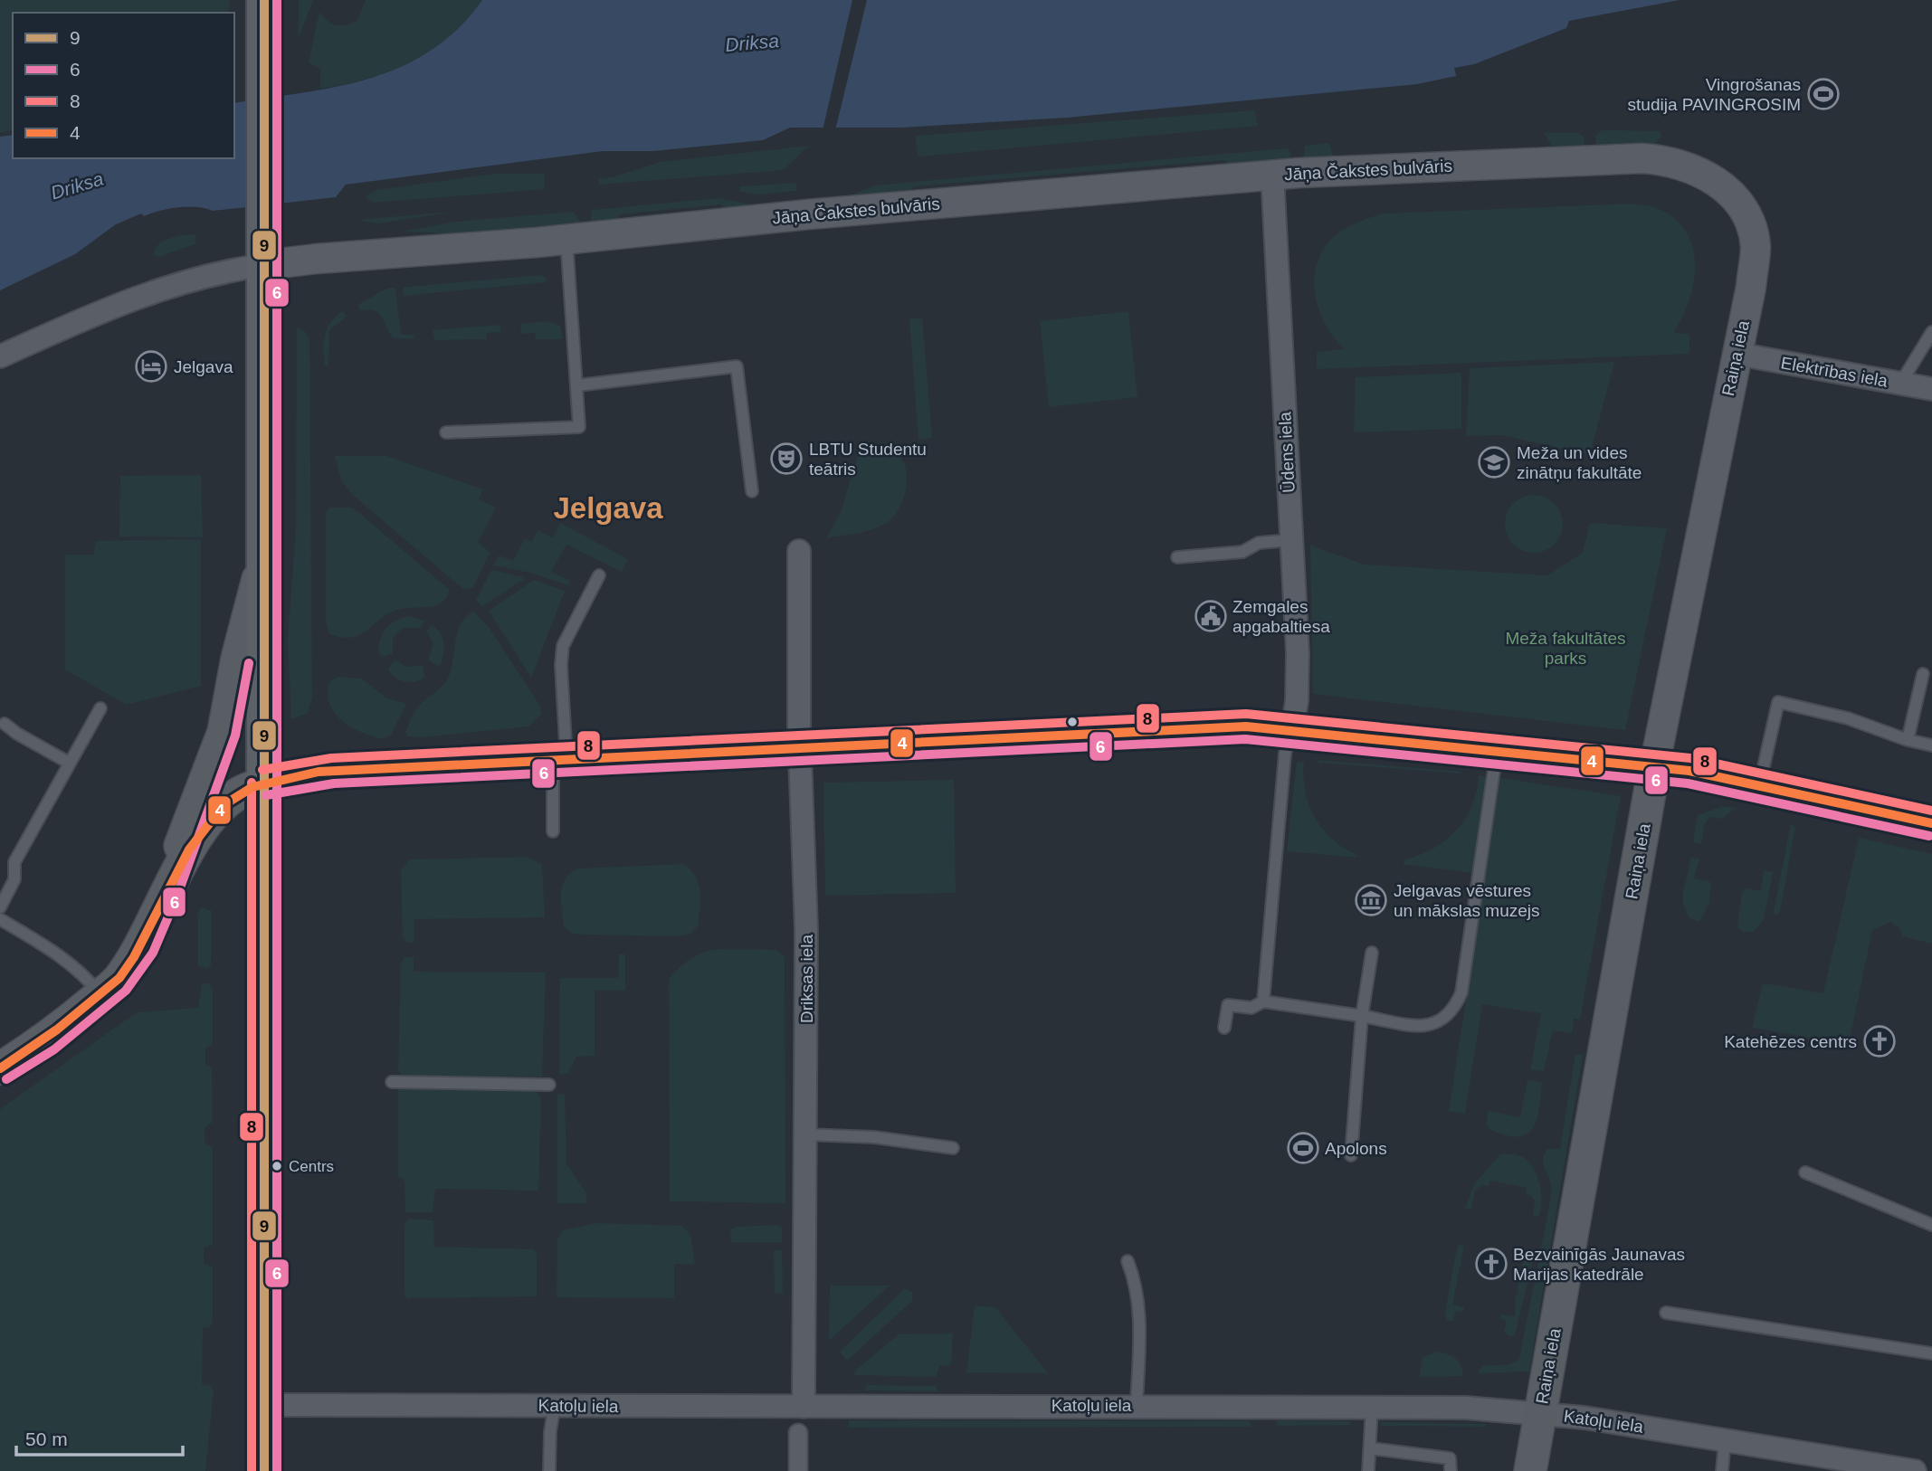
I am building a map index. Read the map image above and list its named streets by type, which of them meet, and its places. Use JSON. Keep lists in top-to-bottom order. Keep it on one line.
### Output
{"streets":{"main road":["Raiņa iela"],"street":["Jāņa Čakstes bulvāris","Elektrības iela","Ūdens iela","Driksas iela","Katoļu iela"]},"crossings":[["Jāņa Čakstes bulvāris","Raiņa iela"],["Jāņa Čakstes bulvāris","Ūdens iela"],["Raiņa iela","Elektrības iela"],["Raiņa iela","Katoļu iela"],["Driksas iela","Katoļu iela"]],"districts":["Jelgava"],"water":["Driksa"],"parks":["Meža fakultātes parks"],"places":{"sports":["Vingrošanas studija PAVINGROSIM","Apolons"],"hotel":["Jelgava"],"theatre":["LBTU Studentu teātris"],"school or university":["Meža un vides zinātņu fakultāte"],"public building":["Zemgales apgabaltiesa"],"museum":["Jelgavas vēstures un mākslas muzejs"],"church":["Katehēzes centrs","Bezvainīgās Jaunavas Marijas katedrāle"],"other":["Centrs"]},"lines":["transit line 9","transit line 6","transit line 8","transit line 4"],"legend":["9","6","8","4"],"scale_bar":"50 m"}
